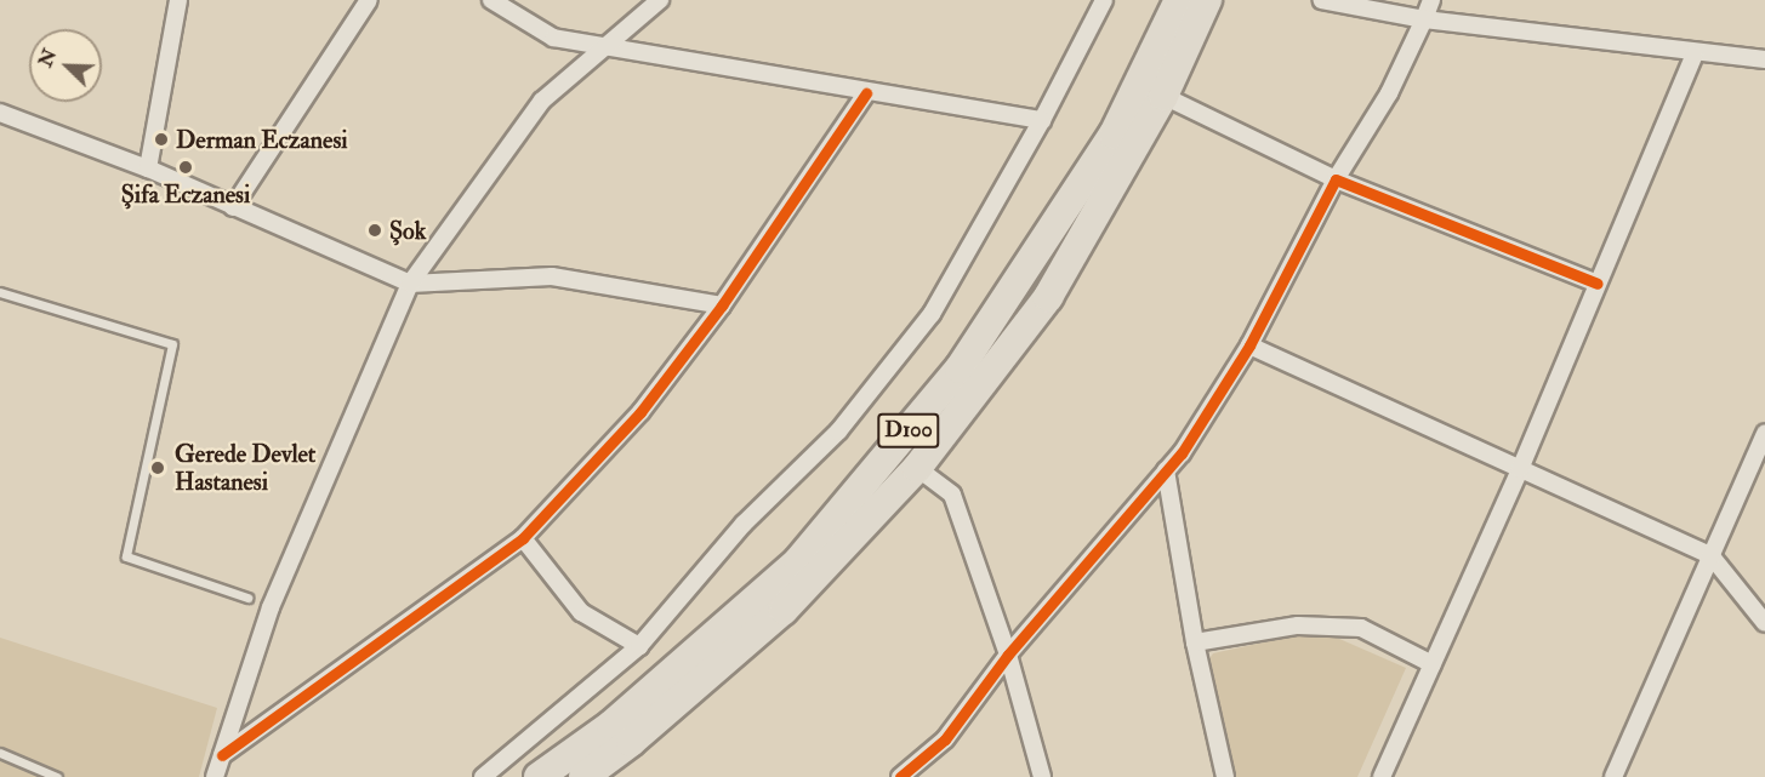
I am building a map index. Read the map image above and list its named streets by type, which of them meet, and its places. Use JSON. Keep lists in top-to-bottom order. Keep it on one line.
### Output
{"streets":{"highway":["D100"]},"places":["Derman Eczanesi","Şifa Eczanesi","Şok","Gerede Devlet Hastanesi"],"north":"top left"}
